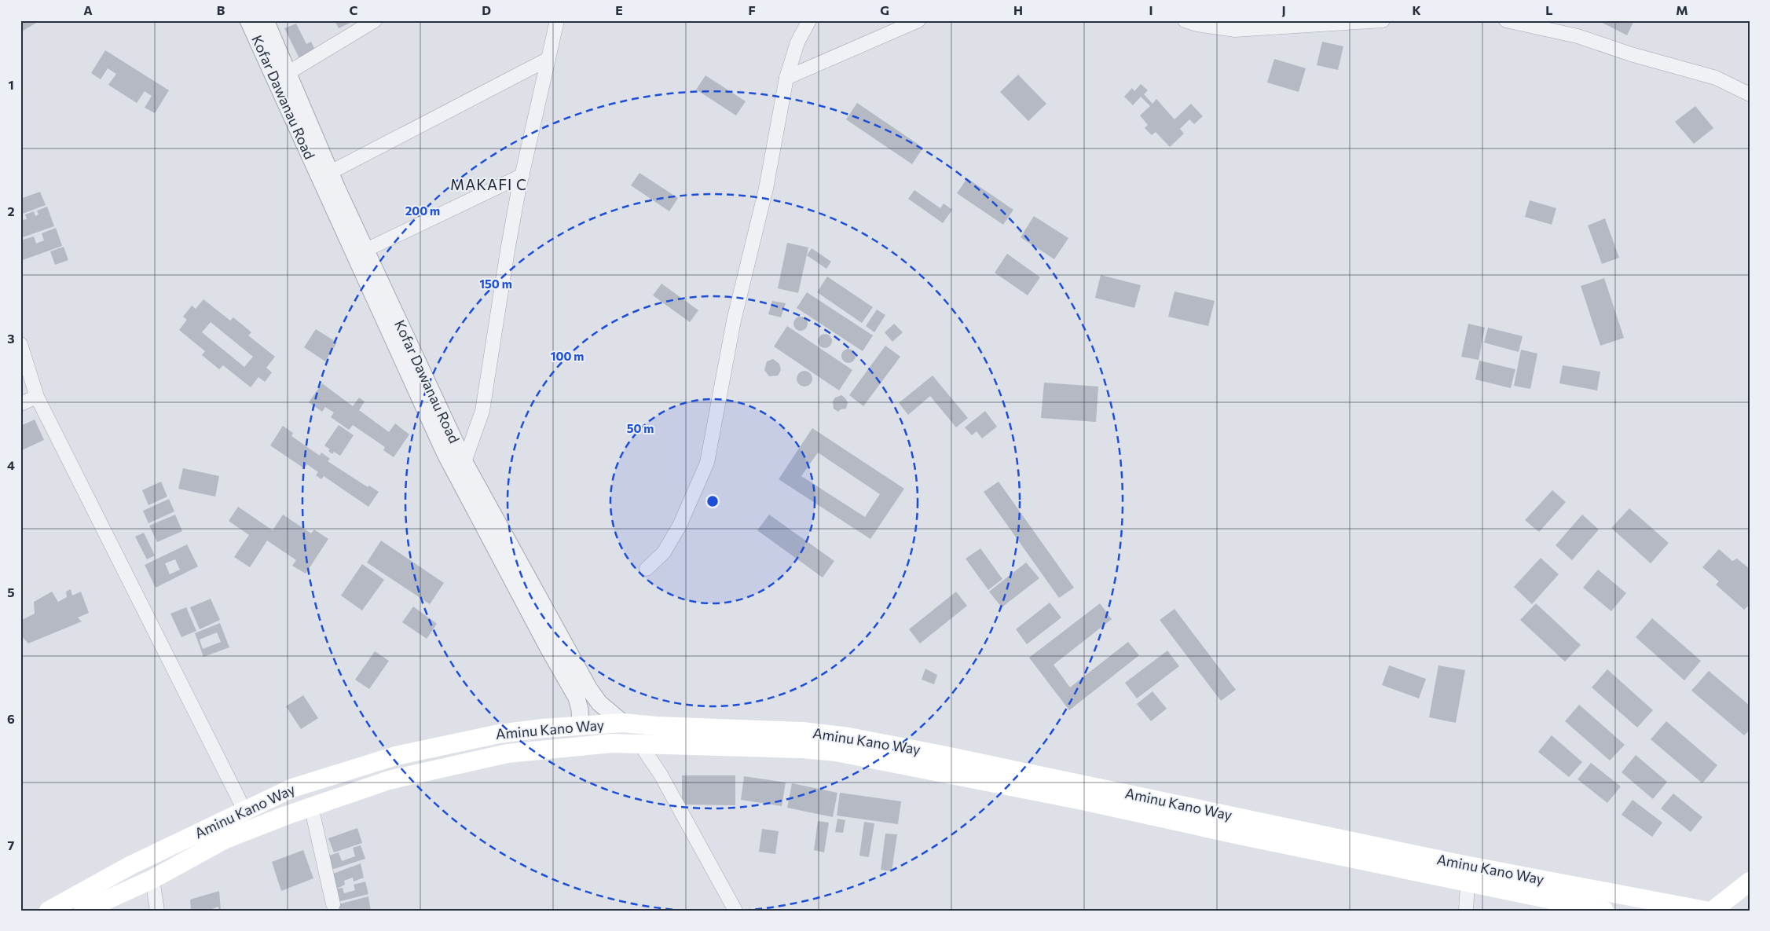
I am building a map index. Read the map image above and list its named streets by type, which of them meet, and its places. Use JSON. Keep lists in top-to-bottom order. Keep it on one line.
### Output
{"streets":{"main road":["Aminu Kano Way"],"street":["Kofar Dawanau Road"]},"crossings":[["Kofar Dawanau Road","Aminu Kano Way"]],"districts":["MAKAFI C"],"grid":{"columns":["A","B","C","D","E","F","G","H","I","J","K","L","M"],"rows":["1","2","3","4","5","6","7"]},"rings":["200 m","150 m","100 m","50 m"]}
